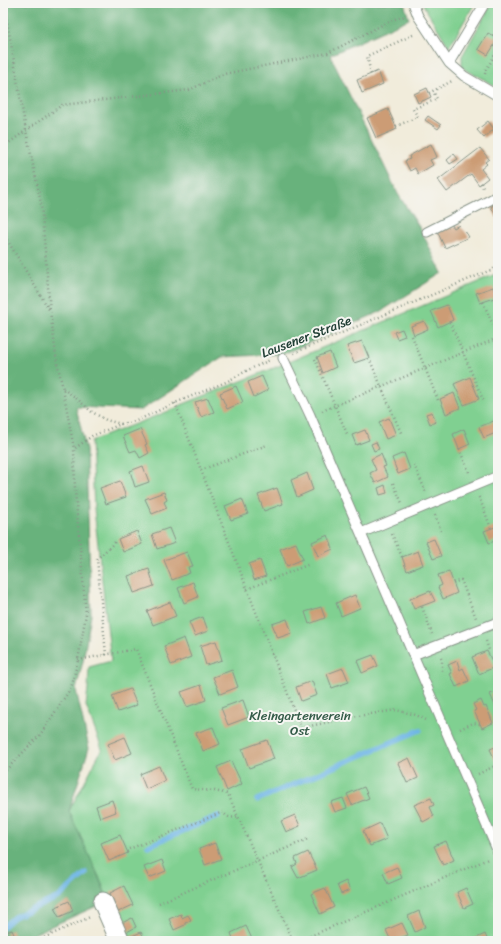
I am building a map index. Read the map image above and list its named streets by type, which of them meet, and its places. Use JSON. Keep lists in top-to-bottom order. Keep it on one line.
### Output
{"streets":{"path":["Lausener Straße"]},"parks":["Kleingartenverein Ost"]}
